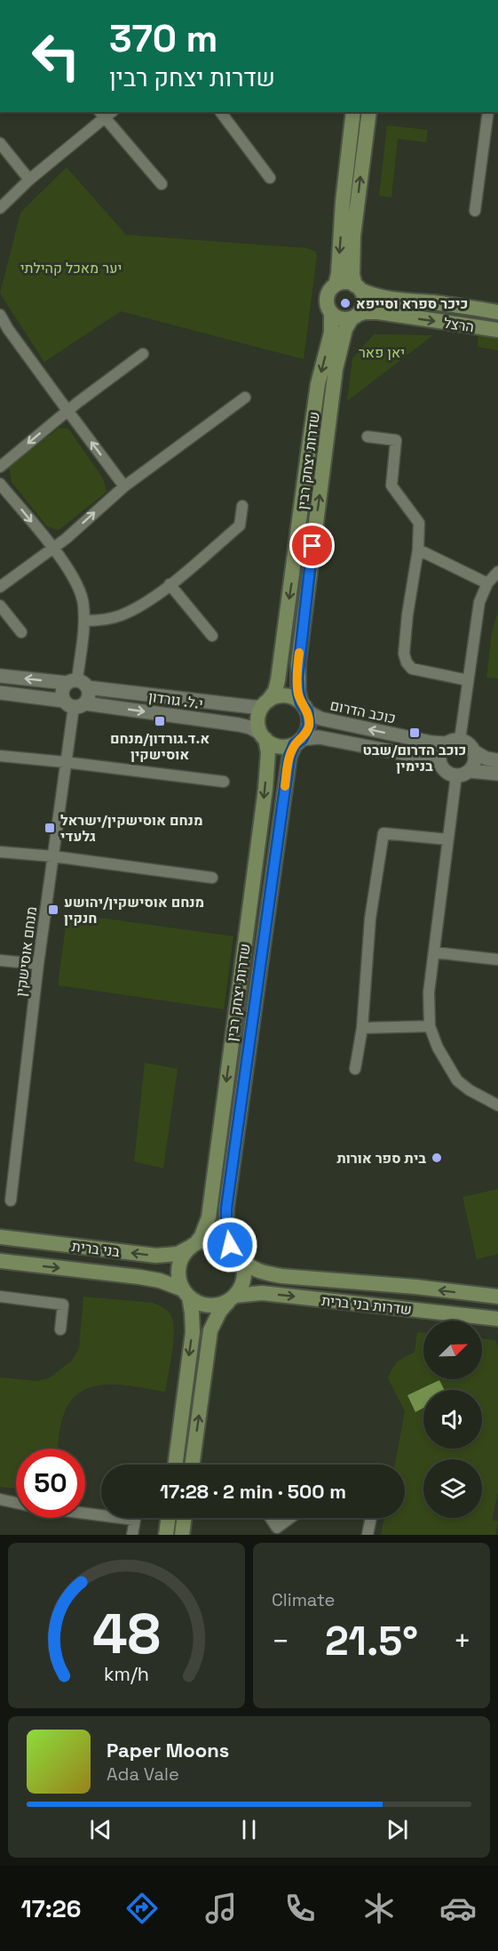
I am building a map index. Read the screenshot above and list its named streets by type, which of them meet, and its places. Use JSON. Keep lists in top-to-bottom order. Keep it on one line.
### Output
{"streets":{"main road":["הרצל","שדרות יצחק רבין","בני ברית","שדרות בני ברית"],"street":["י.ל. גורדון","כוכב הדרום","מנחם אוסישקין"]},"crossings":[["הרצל","שדרות יצחק רבין"],["שדרות יצחק רבין","י.ל. גורדון"],["שדרות יצחק רבין","כוכב הדרום"],["שדרות יצחק רבין","בני ברית"],["שדרות יצחק רבין","שדרות בני ברית"],["י.ל. גורדון","כוכב הדרום"],["י.ל. גורדון","מנחם אוסישקין"],["בני ברית","שדרות בני ברית"]],"parks":["יער מאכל קהילתי","יאן פאר"],"places":{"other":["כיכר ספרא וסייפא","בית ספר אורות"],"transit":["א.ד.גורדון/מנחם אוסישקין","כוכב הדרום/שבט בנימין","מנחם אוסישקין/ישראל גלעדי","מנחם אוסישקין/יהושע חנקין"]},"north":"top right","page":{"turn":["370 m","שדרות יצחק רבין"],"limit":"50","trip":"17:28 · 2 min · 500 m","tile":"Climate","heat":["−","21.5°","+"],"song":["Paper Moons","Ada Vale"],"tabs":"17:26","gauge":["48","km/h"]}}
